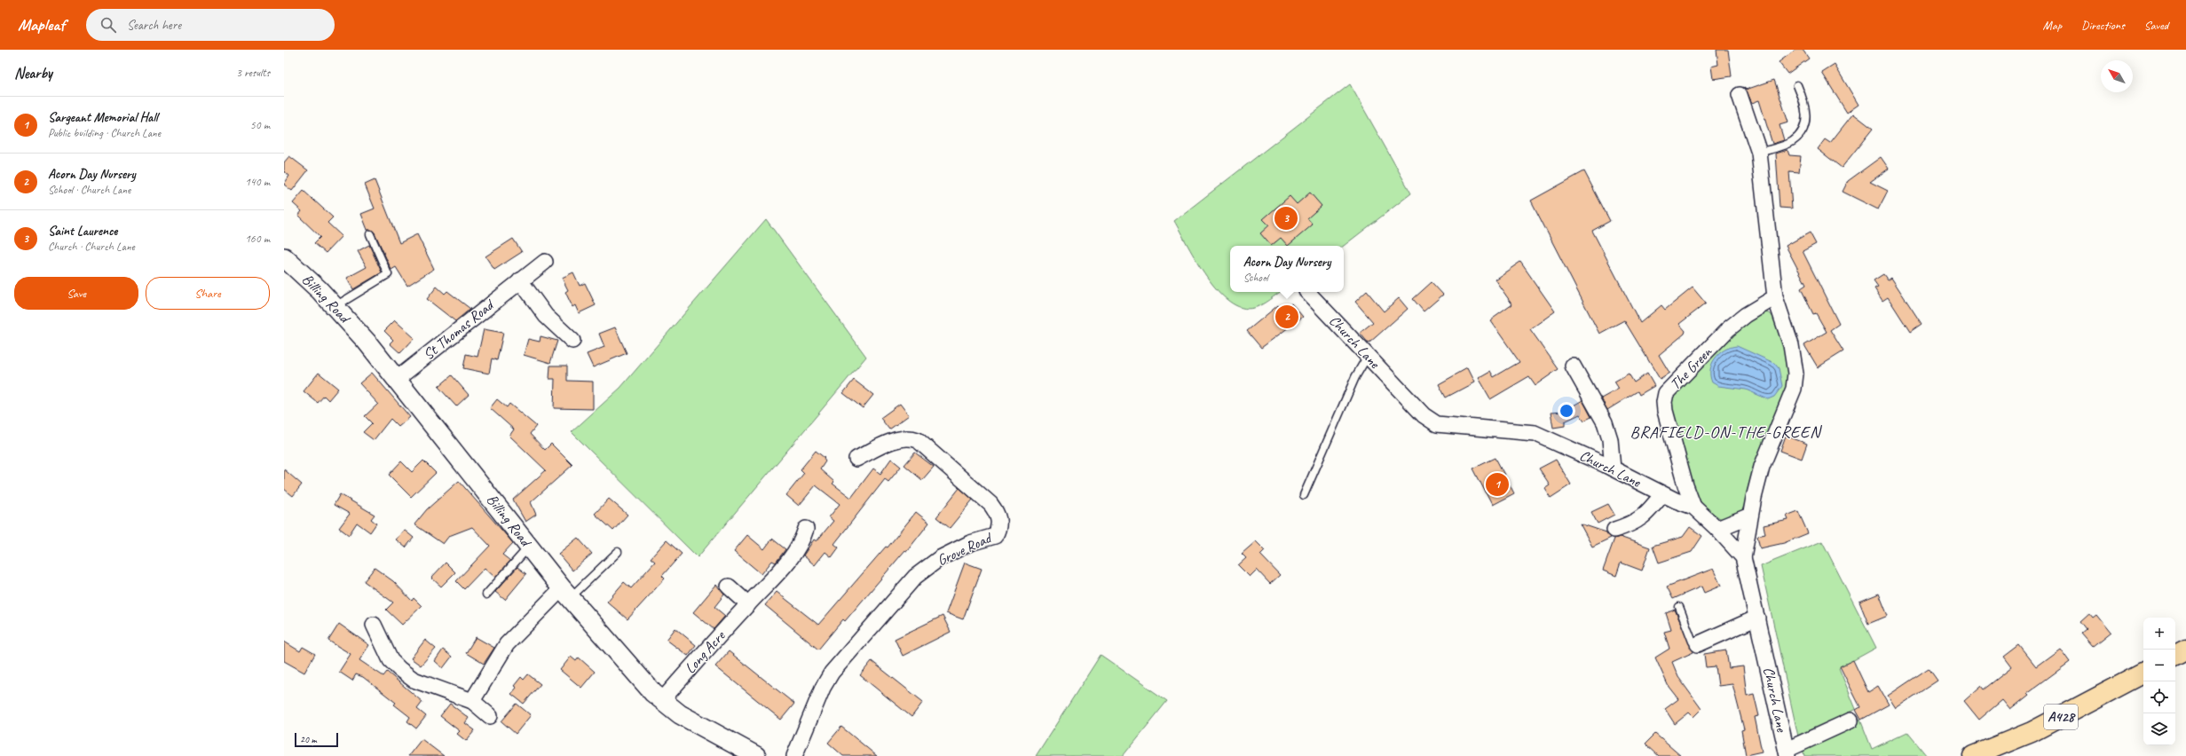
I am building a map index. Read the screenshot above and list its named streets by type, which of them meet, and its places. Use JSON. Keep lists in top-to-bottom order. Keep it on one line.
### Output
{"streets":{"highway":["A428"],"street":["Billing Road","St Thomas Road","Church Lane","The Green","Grove Road","Long Acre"]},"crossings":[["Billing Road","St Thomas Road"],["Billing Road","Long Acre"],["Church Lane","The Green"]],"districts":["BRAFIELD-ON-THE-GREEN"],"scale_bar":"20 m","north":"top left","page":{"header":"Mapleaf","search":"Search here","nav":["Map","Directions","Saved"],"heading":["Nearby","3 results"],"list":[{"mark":"1","name":"Sargeant Memorial Hall","note":"Public building · Church Lane","value":"50 m"},{"mark":"2","name":"Acorn Day Nursery","note":"School · Church Lane","value":"140 m"},{"mark":"3","name":"Saint Laurence","note":"Church · Church Lane","value":"160 m"}],"pins":["3","2","1"],"popup":["Acorn Day Nursery","School"],"buttons":["Save","Share"],"map_buttons":["+","−"],"scale":"20 m"}}
